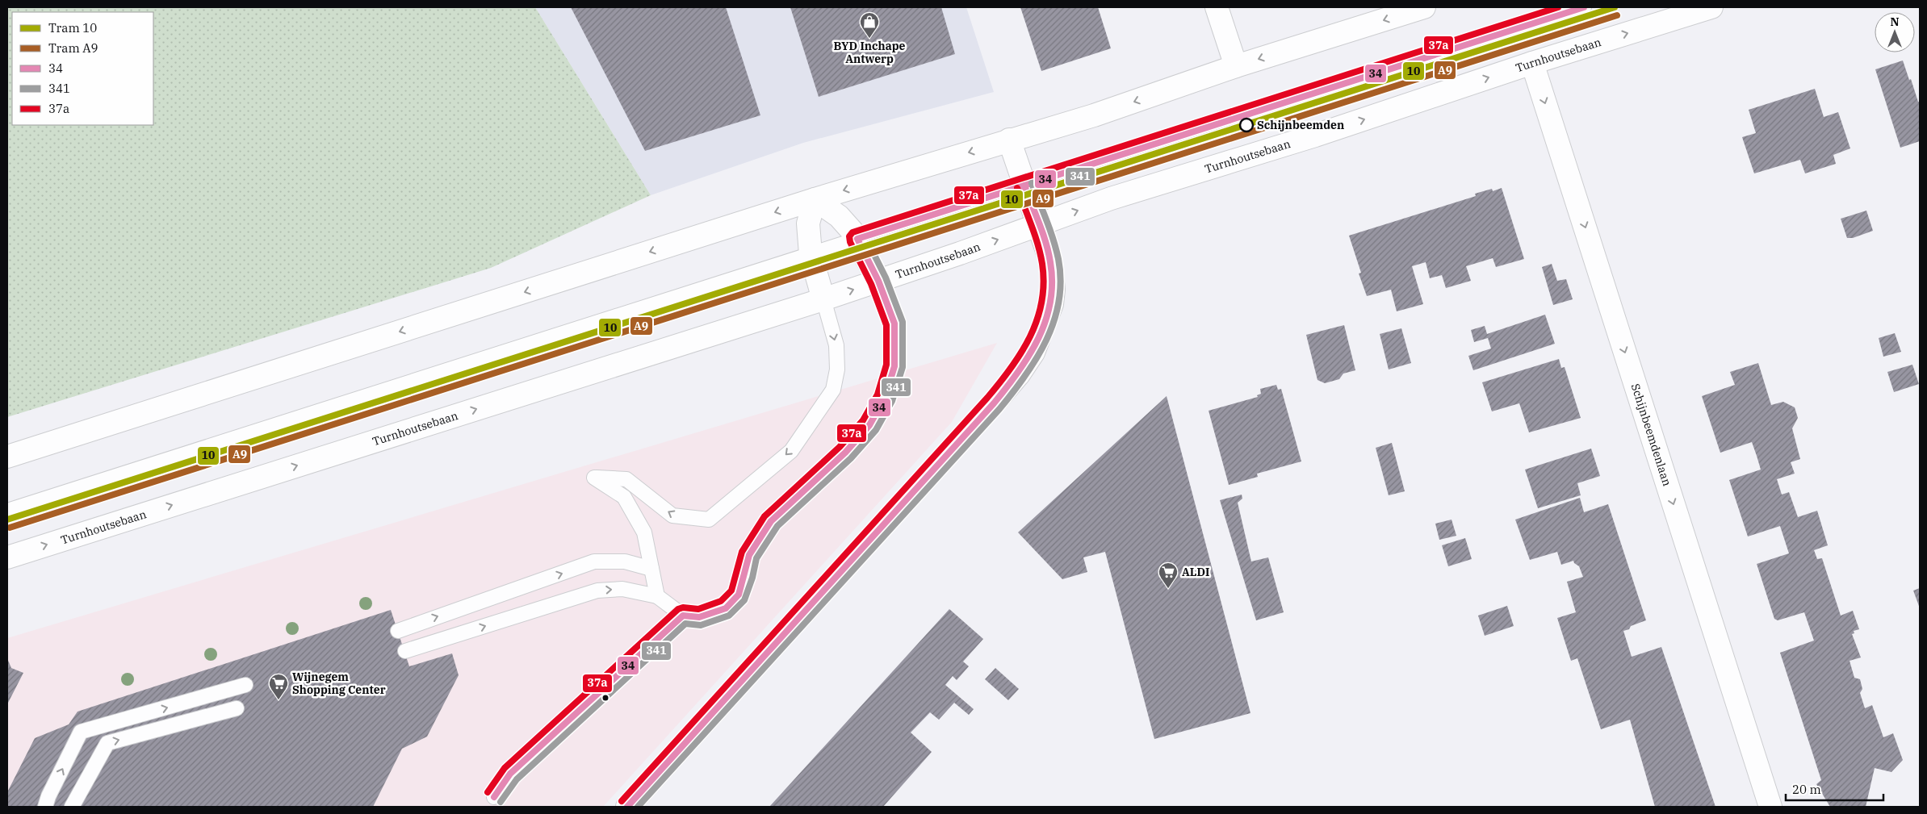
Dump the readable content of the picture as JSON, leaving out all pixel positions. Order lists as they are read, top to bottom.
{
  "streets": {
    "main road": ["Turnhoutsebaan", "Schijnbeemdenlaan"]
  },
  "crossings": [
    ["Turnhoutsebaan", "Schijnbeemdenlaan"]
  ],
  "one_way": ["Schijnbeemdenlaan"],
  "places": {
    "shop": ["BYD Inchape Antwerp"],
    "other": ["Schijnbeemden"],
    "supermarket": ["ALDI", "Wijnegem Shopping Center"]
  },
  "lines": [
    "tram line 10",
    "transit line 34",
    "transit line 37a",
    "tram line A9",
    "transit line 341"
  ],
  "legend": [
    "Tram 10",
    "Tram A9",
    "34",
    "341",
    "37a"
  ],
  "scale_bar": "20 m",
  "north": "top"
}
